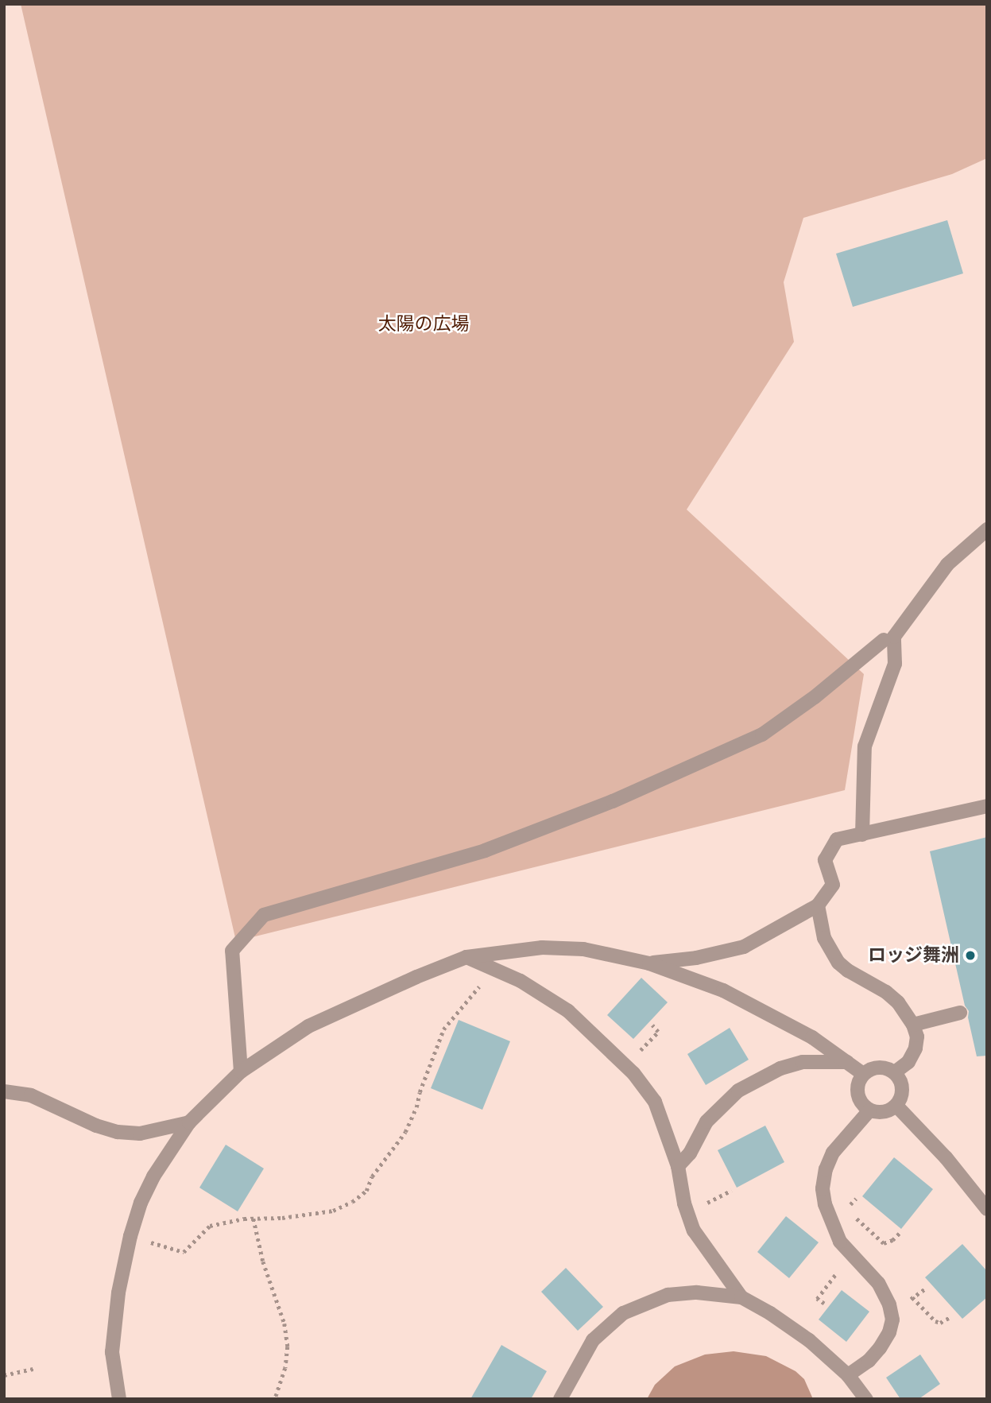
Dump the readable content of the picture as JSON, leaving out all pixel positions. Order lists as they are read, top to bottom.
{
  "parks": ["太陽の広場"],
  "places": ["ロッジ舞洲"]
}
